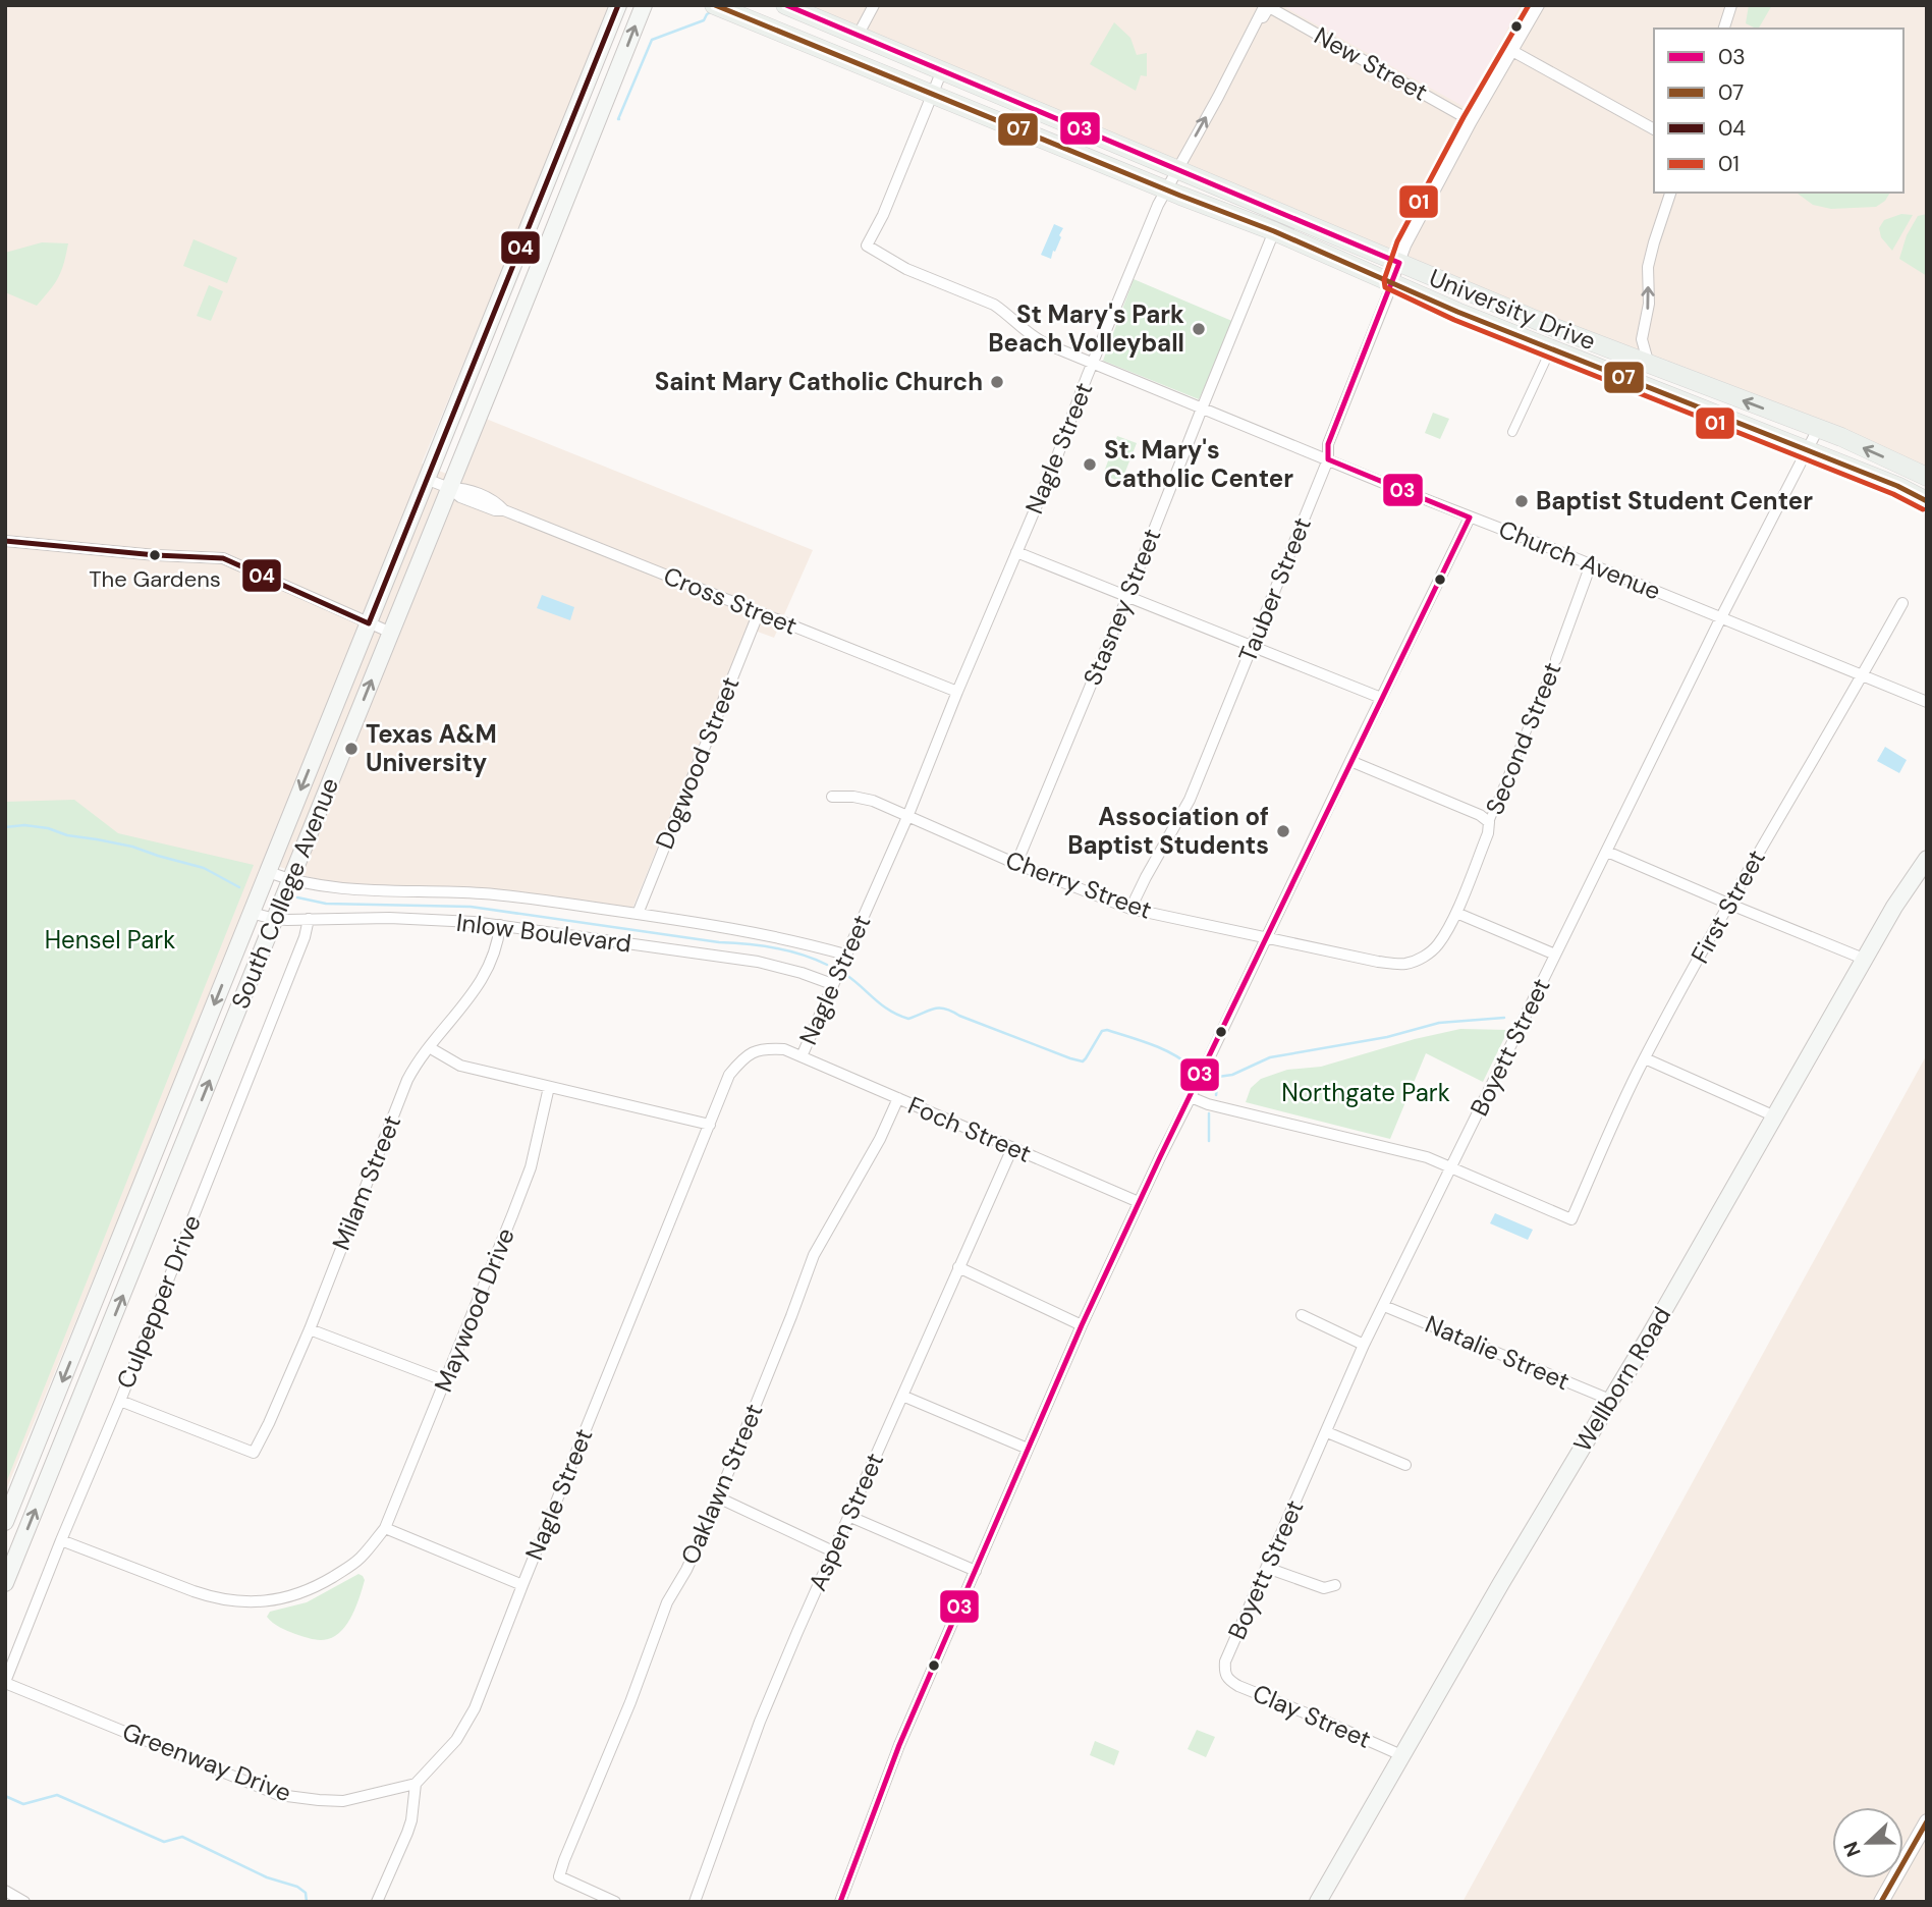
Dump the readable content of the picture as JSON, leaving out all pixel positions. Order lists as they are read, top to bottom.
{
  "streets": {
    "main road": ["University Drive", "South College Avenue", "Wellborn Road"],
    "street": [
      "New Street",
      "Nagle Street",
      "Church Avenue",
      "Tauber Street",
      "Cross Street",
      "Stasney Street",
      "Second Street",
      "Dogwood Street",
      "Cherry Street",
      "First Street",
      "Inlow Boulevard",
      "Boyett Street",
      "Foch Street",
      "Milam Street",
      "Culpepper Drive",
      "Maywood Drive",
      "Natalie Street",
      "Oaklawn Street",
      "Aspen Street",
      "Clay Street",
      "Greenway Drive"
    ]
  },
  "crossings": [
    ["New Street", "Nagle Street"],
    ["New Street", "Tauber Street"],
    ["University Drive", "Nagle Street"],
    ["University Drive", "Church Avenue"],
    ["University Drive", "Tauber Street"],
    ["University Drive", "Stasney Street"],
    ["University Drive", "Boyett Street"],
    ["Nagle Street", "Church Avenue"],
    ["Nagle Street", "Cross Street"],
    ["Nagle Street", "Cherry Street"],
    ["Nagle Street", "Inlow Boulevard"],
    ["Nagle Street", "Foch Street"],
    ["Nagle Street", "Greenway Drive"],
    ["Church Avenue", "Tauber Street"],
    ["Church Avenue", "Stasney Street"],
    ["Church Avenue", "Second Street"],
    ["Church Avenue", "First Street"],
    ["Church Avenue", "Boyett Street"],
    ["Tauber Street", "Cherry Street"],
    ["Cross Street", "Dogwood Street"],
    ["Cross Street", "South College Avenue"],
    ["Stasney Street", "Cherry Street"],
    ["Second Street", "Cherry Street"],
    ["Dogwood Street", "Inlow Boulevard"],
    ["South College Avenue", "Inlow Boulevard"],
    ["First Street", "Boyett Street"],
    ["Inlow Boulevard", "Milam Street"],
    ["Inlow Boulevard", "Culpepper Drive"],
    ["Boyett Street", "Natalie Street"],
    ["Boyett Street", "Clay Street"],
    ["Foch Street", "Oaklawn Street"],
    ["Foch Street", "Aspen Street"],
    ["Milam Street", "Culpepper Drive"],
    ["Culpepper Drive", "Maywood Drive"],
    ["Culpepper Drive", "Greenway Drive"],
    ["Natalie Street", "Wellborn Road"],
    ["Wellborn Road", "Clay Street"]
  ],
  "parks": ["Hensel Park", "Northgate Park"],
  "places": [
    "St Mary's Park Beach Volleyball",
    "Saint Mary Catholic Church",
    "St. Mary's Catholic Center",
    "Baptist Student Center",
    "The Gardens",
    "Texas A&M University",
    "Association of Baptist Students"
  ],
  "lines": [
    "transit line 03",
    "transit line 07",
    "transit line 04",
    "transit line 01"
  ],
  "legend": [
    "03",
    "07",
    "04",
    "01"
  ],
  "north": "left"
}
